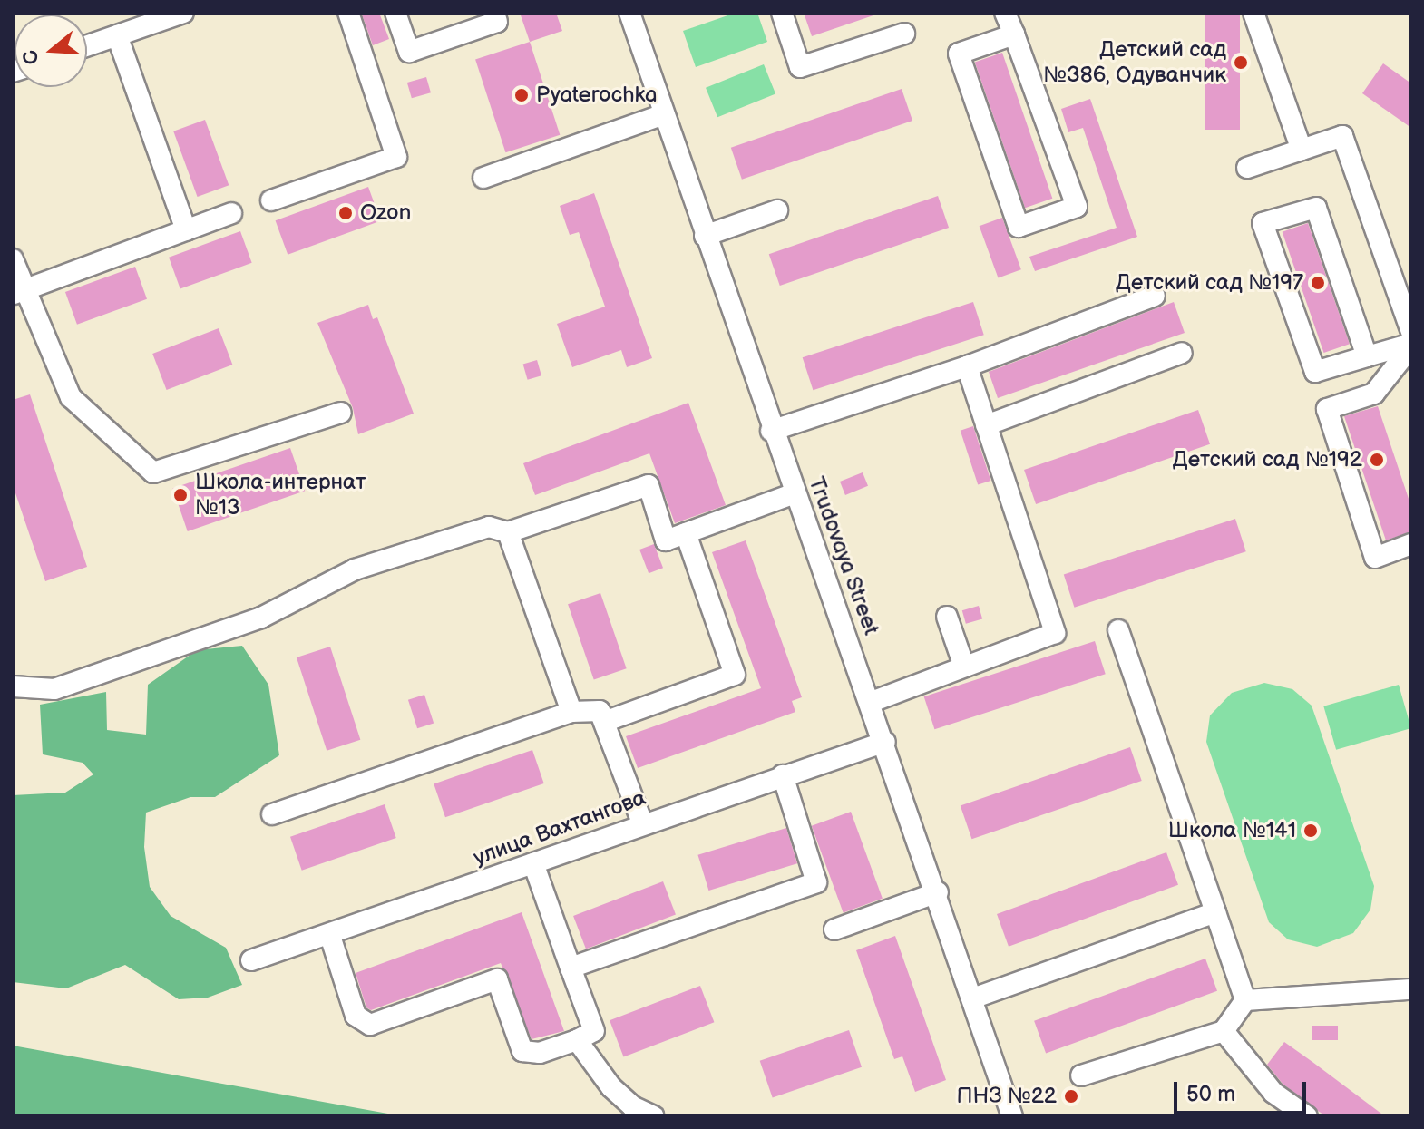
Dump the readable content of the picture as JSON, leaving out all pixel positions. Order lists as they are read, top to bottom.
{
  "streets": {
    "street": ["Trudovaya Street", "улица Вахтангова"]
  },
  "crossings": [
    ["Trudovaya Street", "улица Вахтангова"]
  ],
  "places": [
    "Детский сад №386, Одуванчик",
    "Pyaterochka",
    "Ozon",
    "Детский сад №197",
    "Детский сад №192",
    "Школа-интернат №13",
    "Школа №141",
    "ПНЗ №22"
  ],
  "scale_bar": "50 m",
  "north": "left"
}
